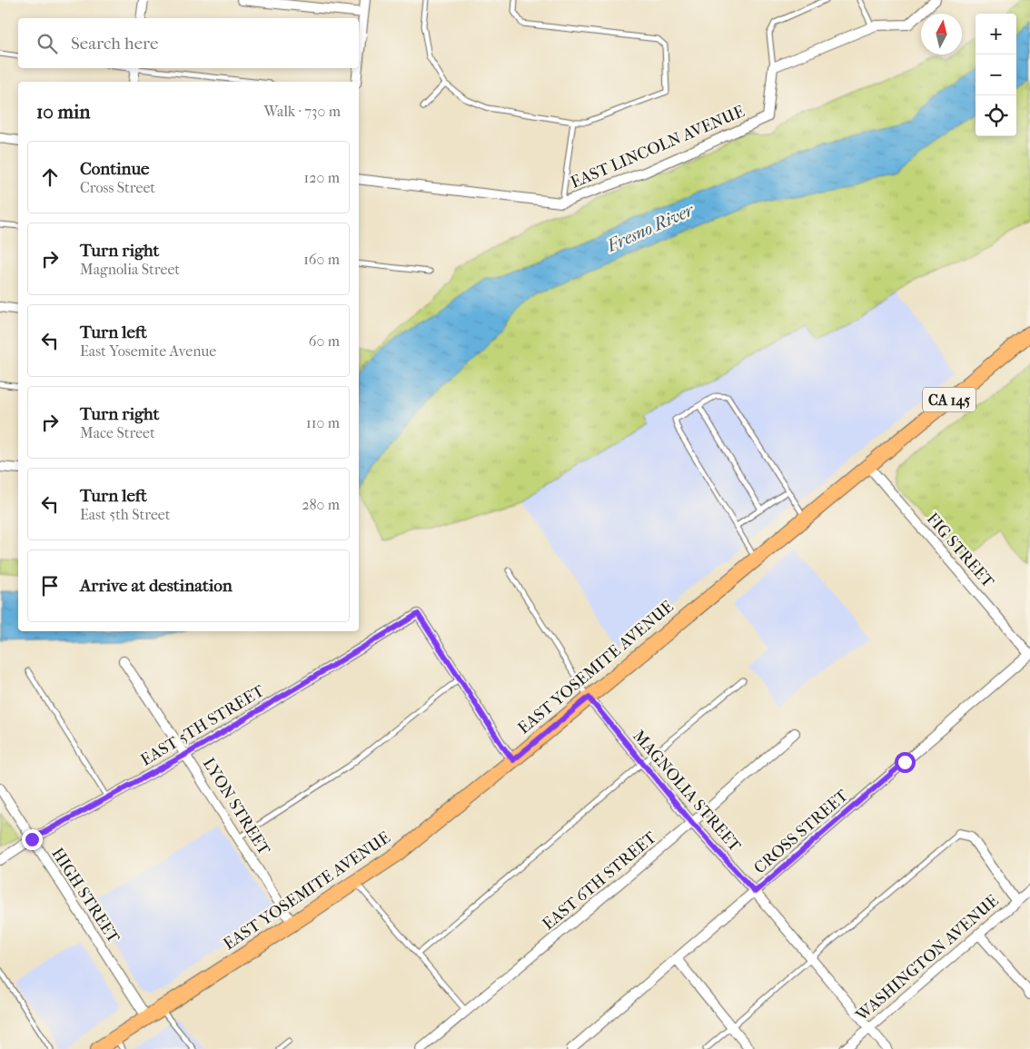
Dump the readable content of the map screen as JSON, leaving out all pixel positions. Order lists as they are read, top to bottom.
{
  "streets": {
    "main road": ["CA 145", "EAST YOSEMITE AVENUE"],
    "street": [
      "EAST LINCOLN AVENUE",
      "FIG STREET",
      "EAST 5TH STREET",
      "MAGNOLIA STREET",
      "LYON STREET",
      "CROSS STREET",
      "EAST 6TH STREET",
      "HIGH STREET",
      "WASHINGTON AVENUE"
    ]
  },
  "crossings": [
    ["FIG STREET", "EAST YOSEMITE AVENUE"],
    ["FIG STREET", "CROSS STREET"],
    ["EAST YOSEMITE AVENUE", "MAGNOLIA STREET"],
    ["EAST YOSEMITE AVENUE", "LYON STREET"],
    ["EAST YOSEMITE AVENUE", "HIGH STREET"],
    ["EAST 5TH STREET", "LYON STREET"],
    ["EAST 5TH STREET", "HIGH STREET"],
    ["MAGNOLIA STREET", "CROSS STREET"],
    ["MAGNOLIA STREET", "EAST 6TH STREET"],
    ["MAGNOLIA STREET", "WASHINGTON AVENUE"]
  ],
  "water": ["Fresno River"],
  "north": "top",
  "page": {
    "map_buttons": ["+", "−"],
    "search": "Search here",
    "heading": ["10 min", "Walk · 730 m"],
    "list": [
      ["Continue", "Cross Street", "120 m"],
      ["Turn right", "Magnolia Street", "160 m"],
      ["Turn left", "East Yosemite Avenue", "60 m"],
      ["Turn right", "Mace Street", "110 m"],
      ["Turn left", "East 5th Street", "280 m"],
      "Arrive at destination"
    ]
  }
}
